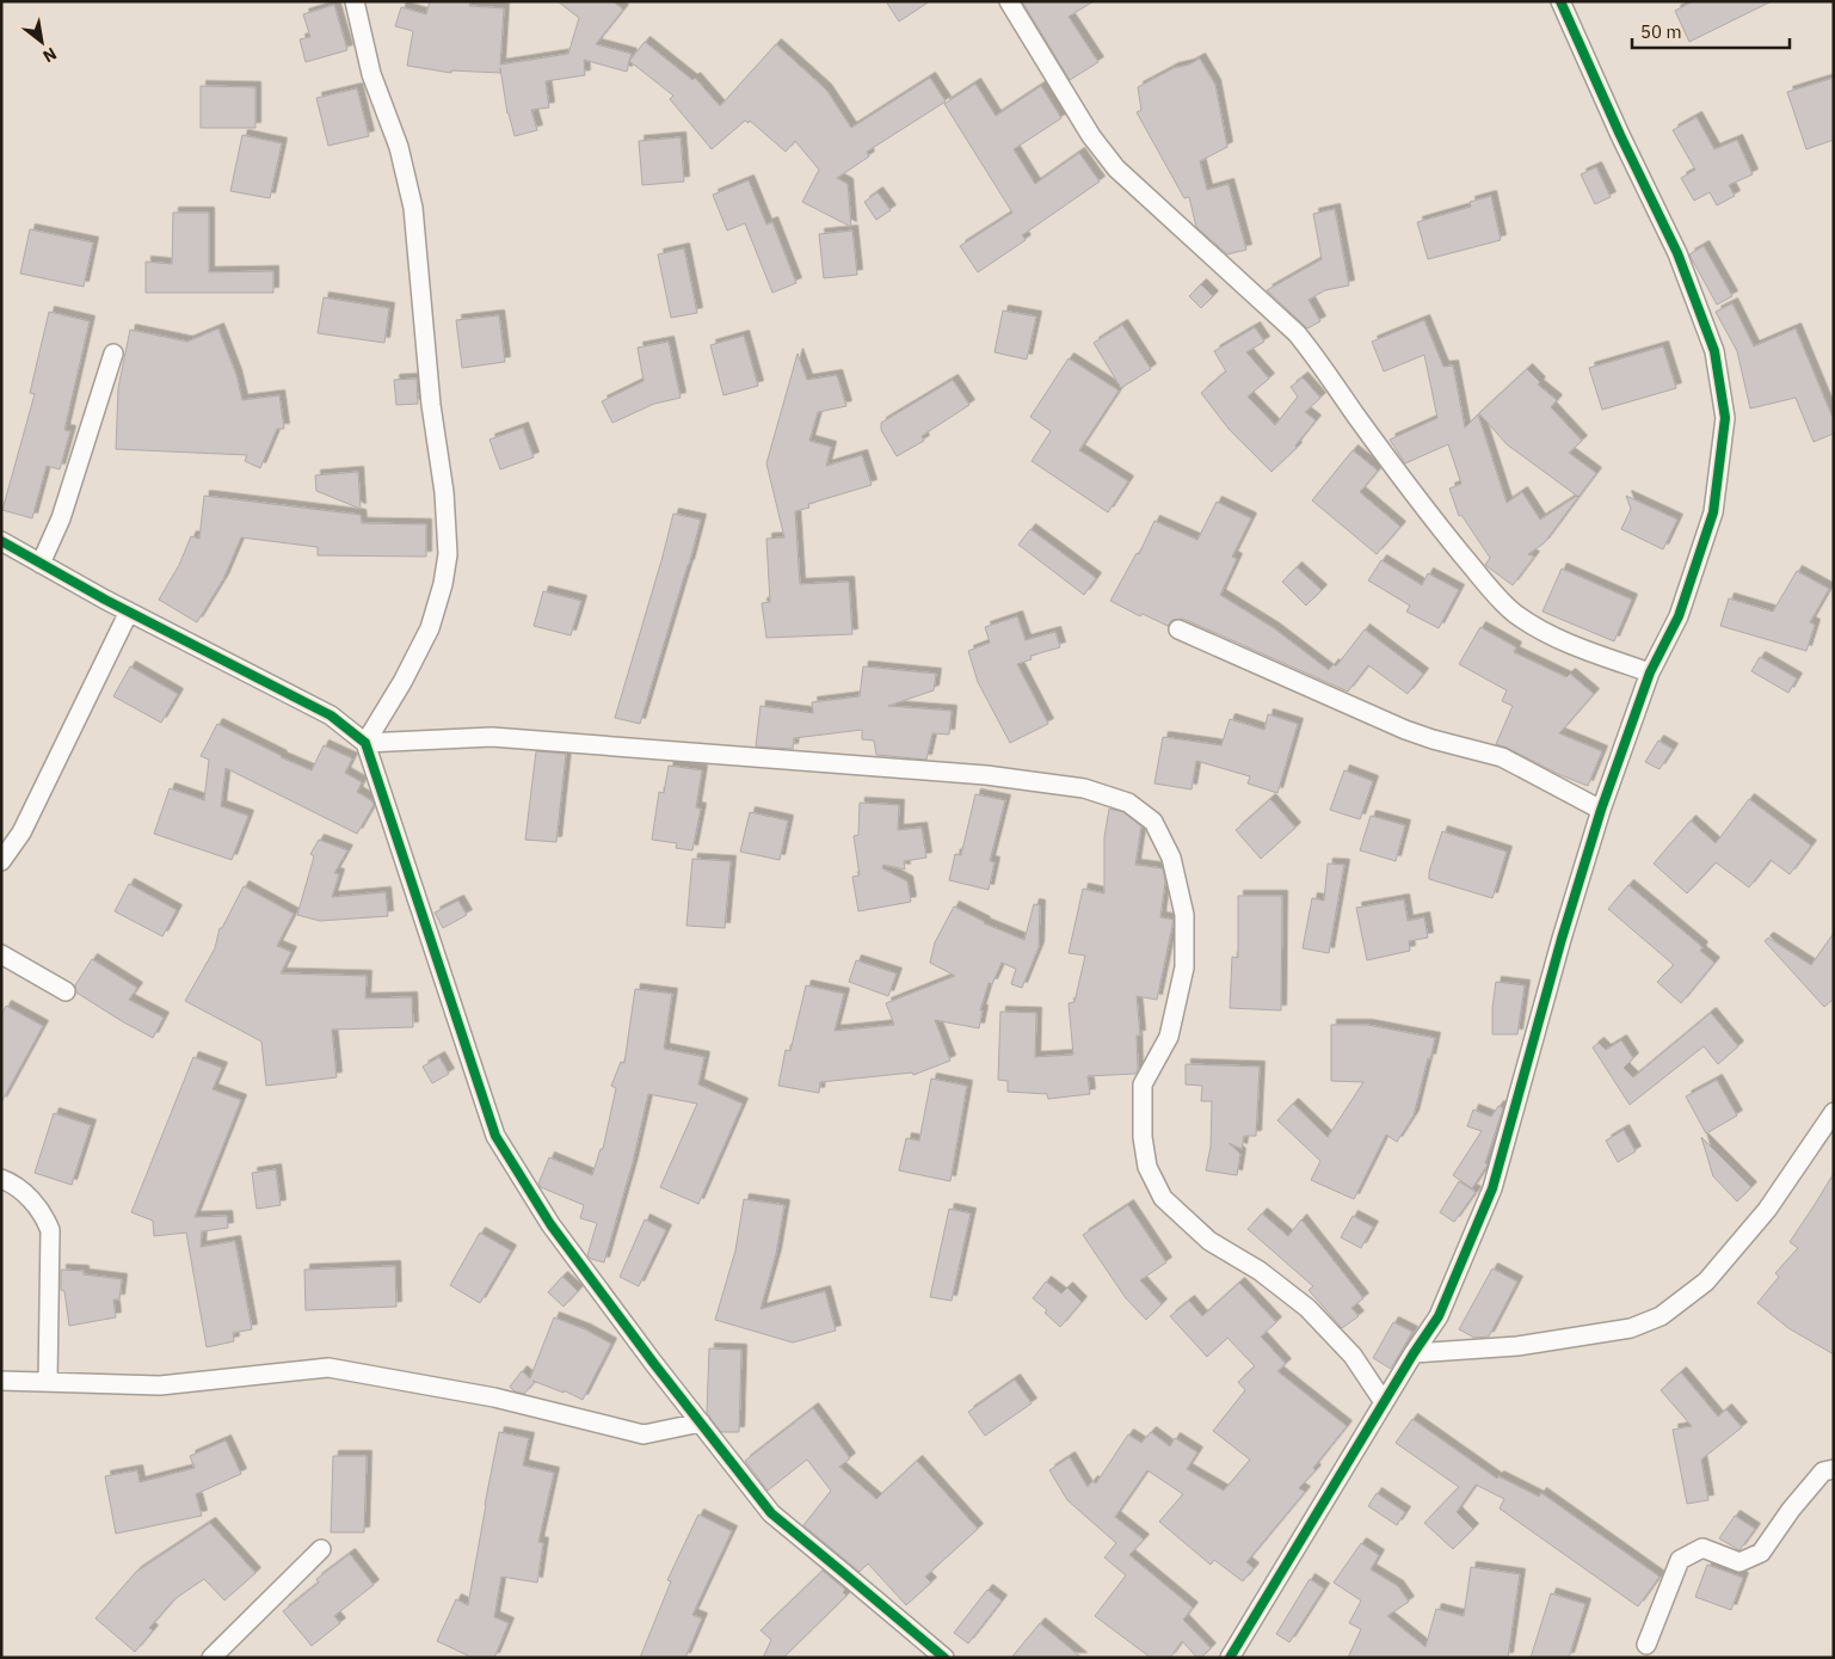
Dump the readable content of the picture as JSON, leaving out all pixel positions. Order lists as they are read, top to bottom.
{
  "scale_bar": "50 m",
  "north": "bottom right"
}
